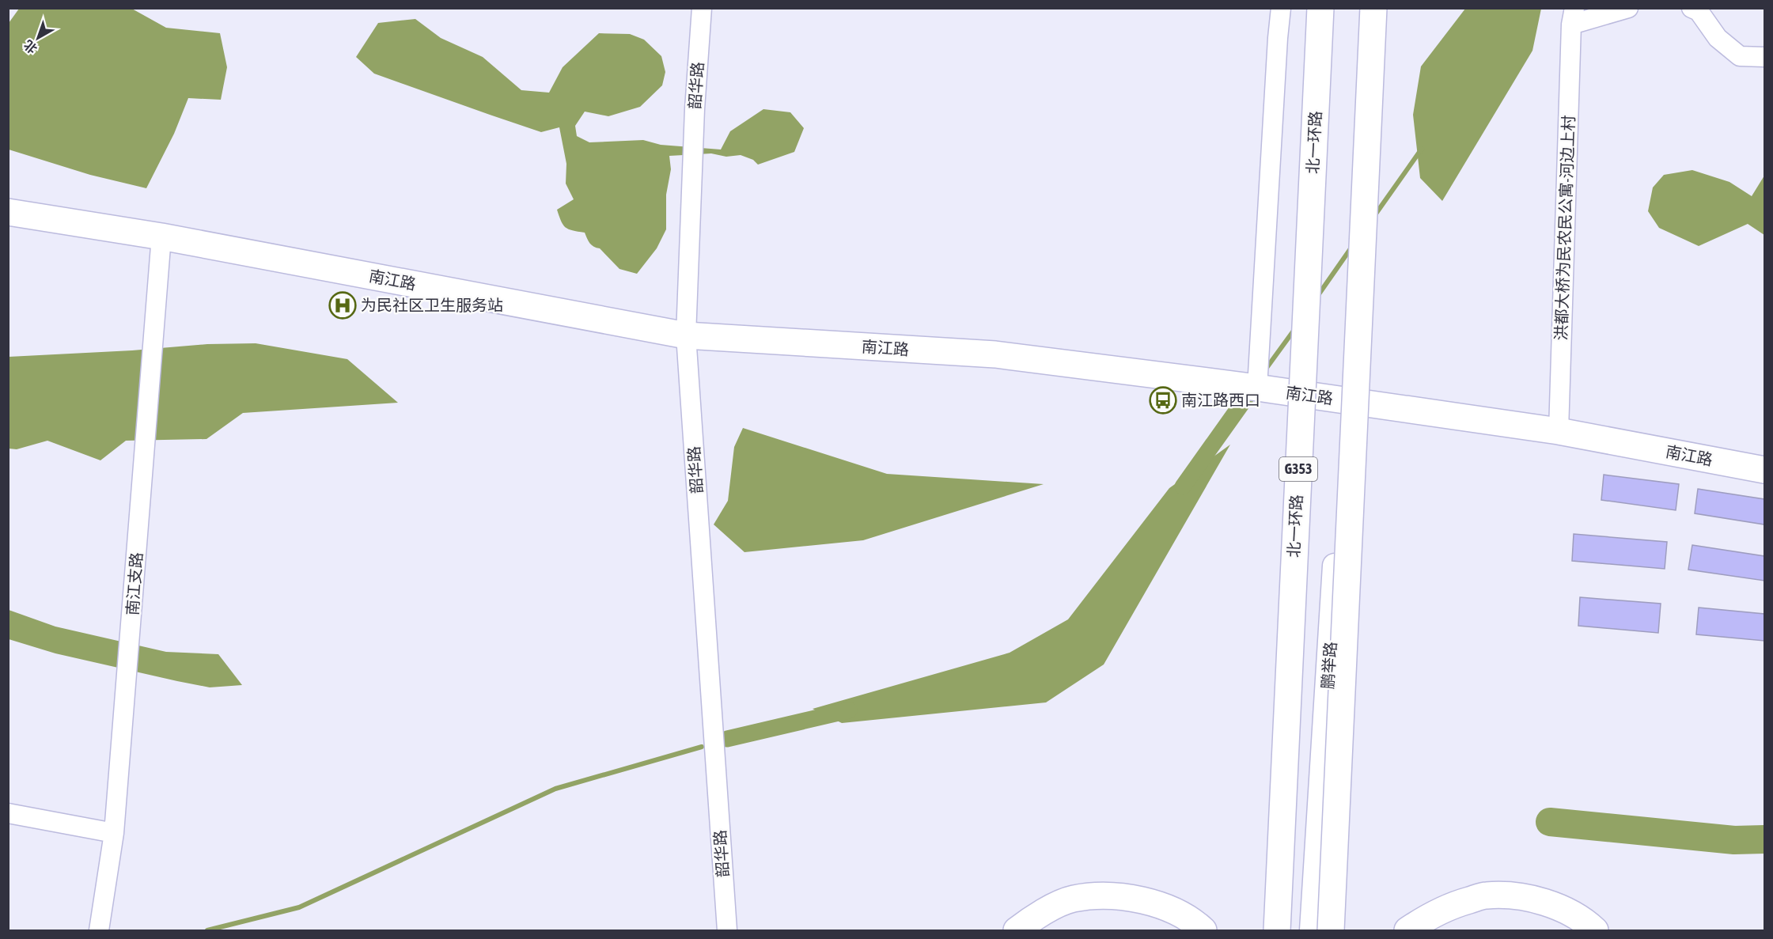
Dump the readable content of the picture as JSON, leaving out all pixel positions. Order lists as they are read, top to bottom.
{
  "streets": {
    "main road": ["北一环路", "南江路", "G353"],
    "street": [
      "韶华路",
      "洪都大桥为民农民公寓-河边上村",
      "南江支路",
      "鹏举路"
    ]
  },
  "crossings": [
    ["韶华路", "南江路"],
    ["洪都大桥为民农民公寓-河边上村", "南江路"],
    ["南江路", "南江支路"],
    ["南江路", "鹏举路"]
  ],
  "places": {
    "hospital": ["为民社区卫生服务站"],
    "bus stop": ["南江路西口"]
  },
  "north": "bottom left"
}
